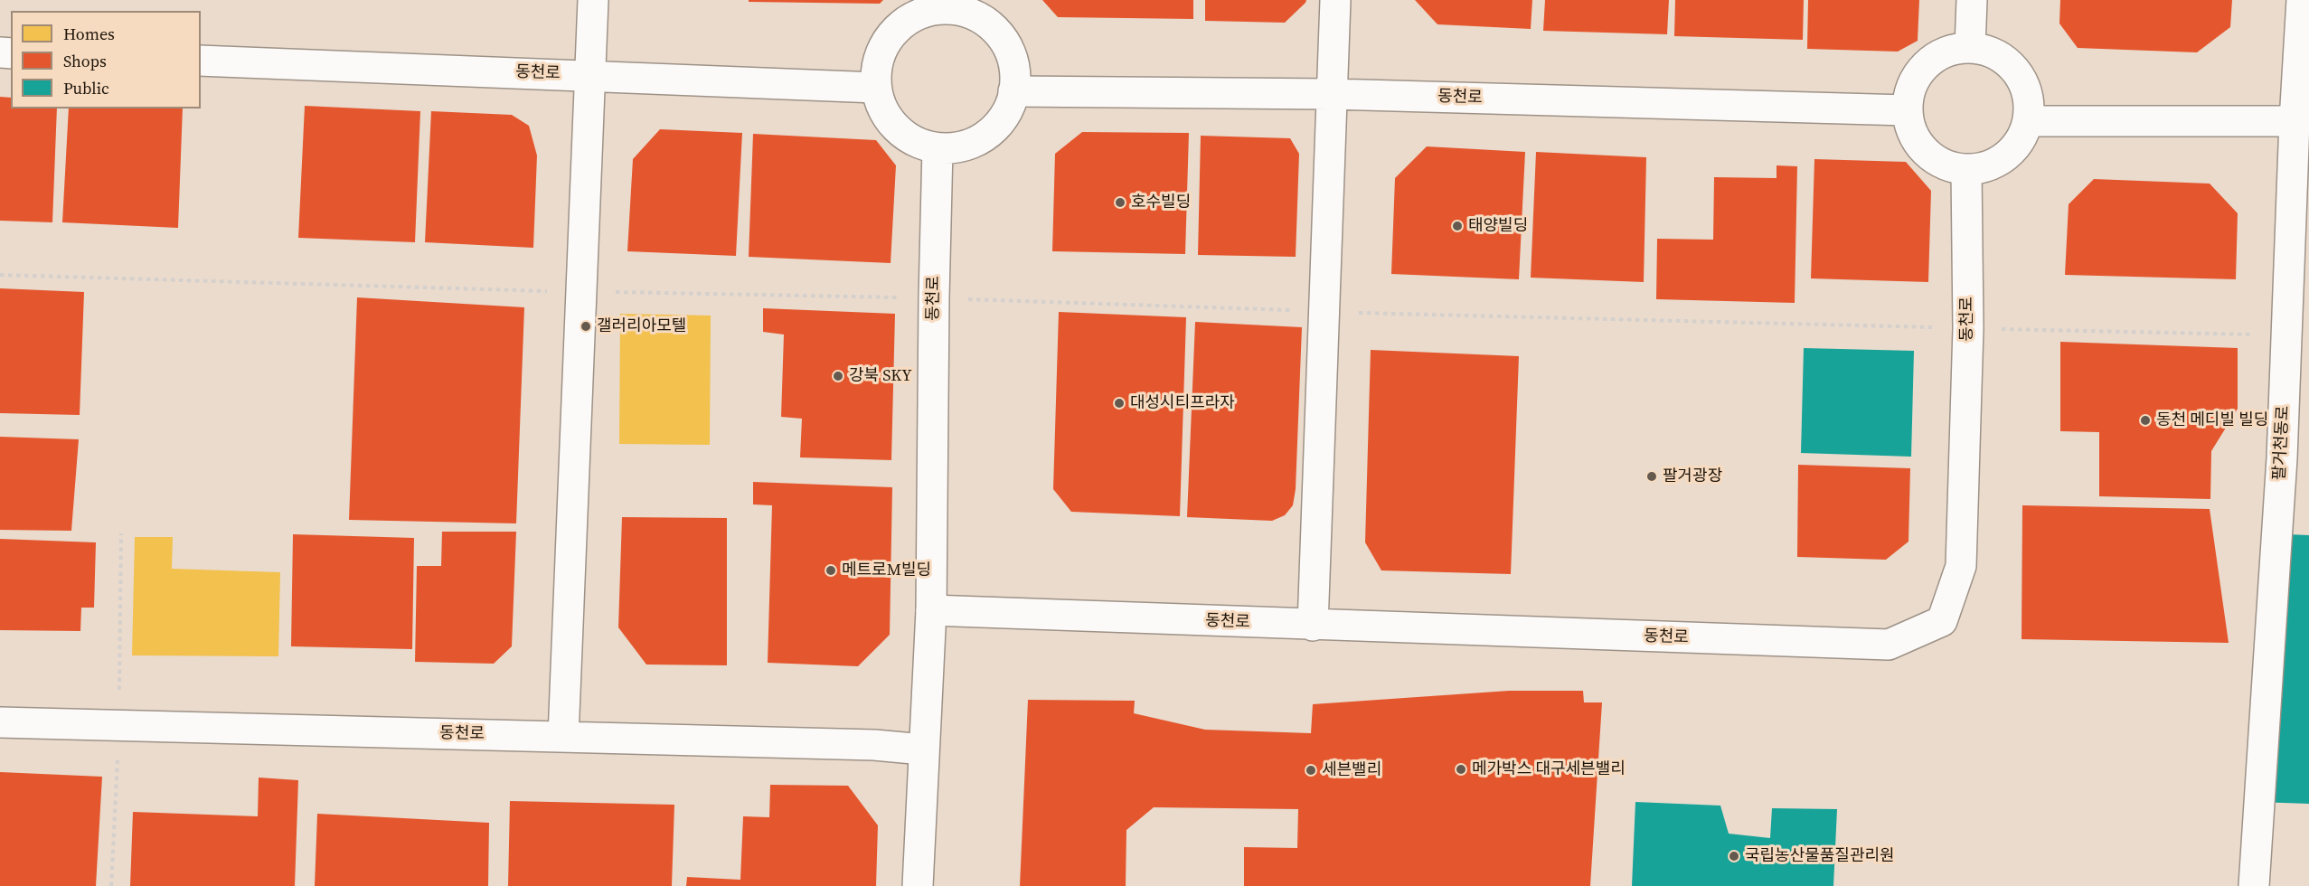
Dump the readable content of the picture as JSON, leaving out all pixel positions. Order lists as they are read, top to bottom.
{
  "streets": {
    "street": ["동천로", "팔거천동로"]
  },
  "places": [
    "호수빌딩",
    "태양빌딩",
    "갤러리아모텔",
    "강북 SKY",
    "대성시티프라자",
    "동천 메디빌 빌딩",
    "팔거광장",
    "메트로M빌딩",
    "메가박스 대구세븐밸리",
    "세븐밸리",
    "국립농산물품질관리원"
  ],
  "legend": ["Homes", "Shops", "Public"]
}
